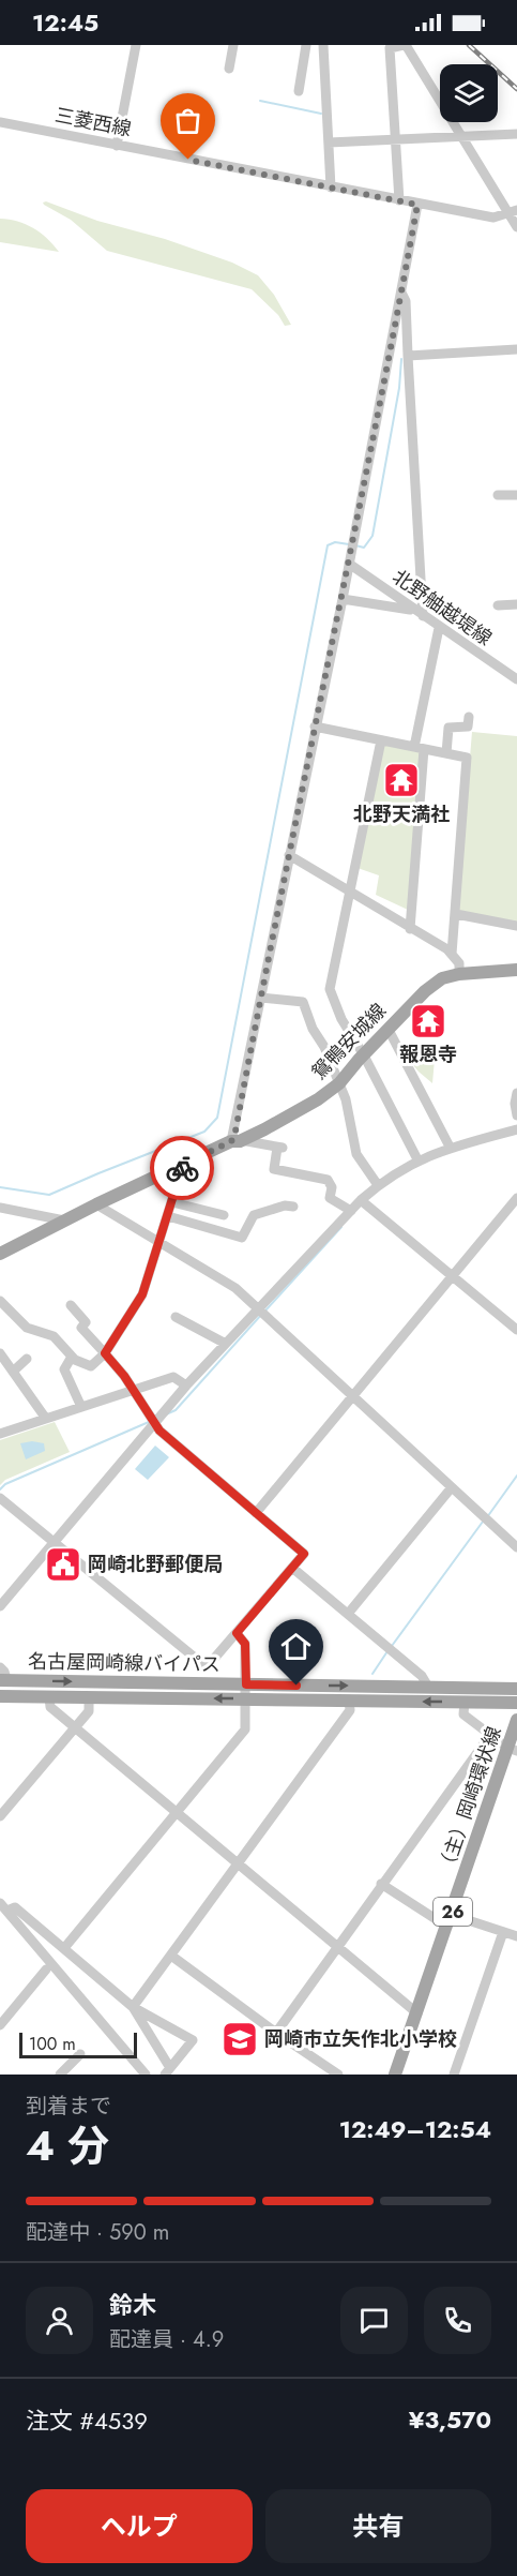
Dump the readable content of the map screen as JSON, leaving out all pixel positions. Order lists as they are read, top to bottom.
{
  "streets": {
    "main road": [
      "鴛鴨安城線",
      "名古屋岡崎線バイパス",
      "（主）岡崎環状線",
      "26"
    ],
    "street": ["三菱西線", "北野舳越堤線"]
  },
  "places": {
    "temple": ["北野天満社", "報恩寺"],
    "public building": ["岡崎北野郵便局"],
    "school or university": ["岡崎市立矢作北小学校"]
  },
  "scale_bar": "100 m",
  "page": {
    "status": "12:45",
    "scale": "100 m",
    "heading": ["4 分", "到着まで", "12:49–12:54"],
    "panel": [
      "鈴木",
      "配達員 · 4.9",
      "注文 #4539",
      "¥3,570"
    ],
    "bar": "配達中 · 590 m",
    "buttons": ["ヘルプ", "共有"]
  }
}
